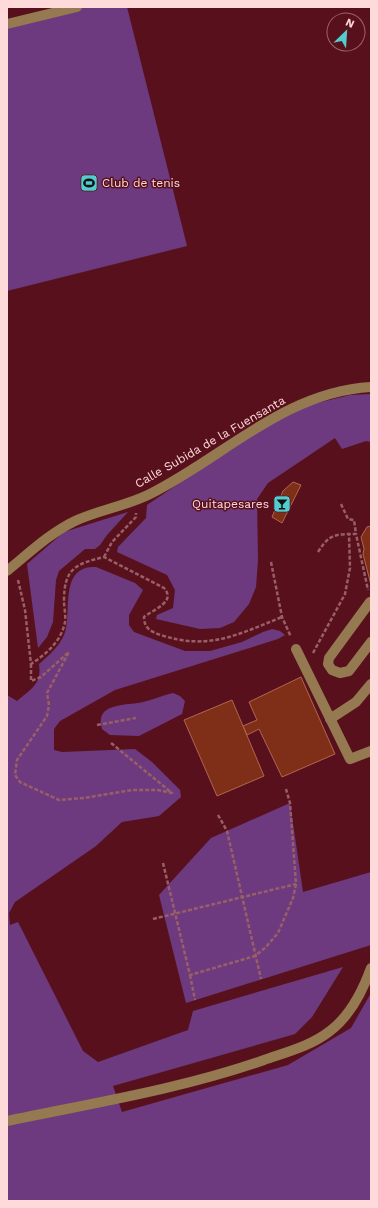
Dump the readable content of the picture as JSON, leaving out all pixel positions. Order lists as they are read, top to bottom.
{
  "streets": {
    "street": ["Calle Subida de la Fuensanta"]
  },
  "places": {
    "sports": ["Club de tenis"],
    "bar": ["Quitapesares"]
  },
  "north": "top right"
}
